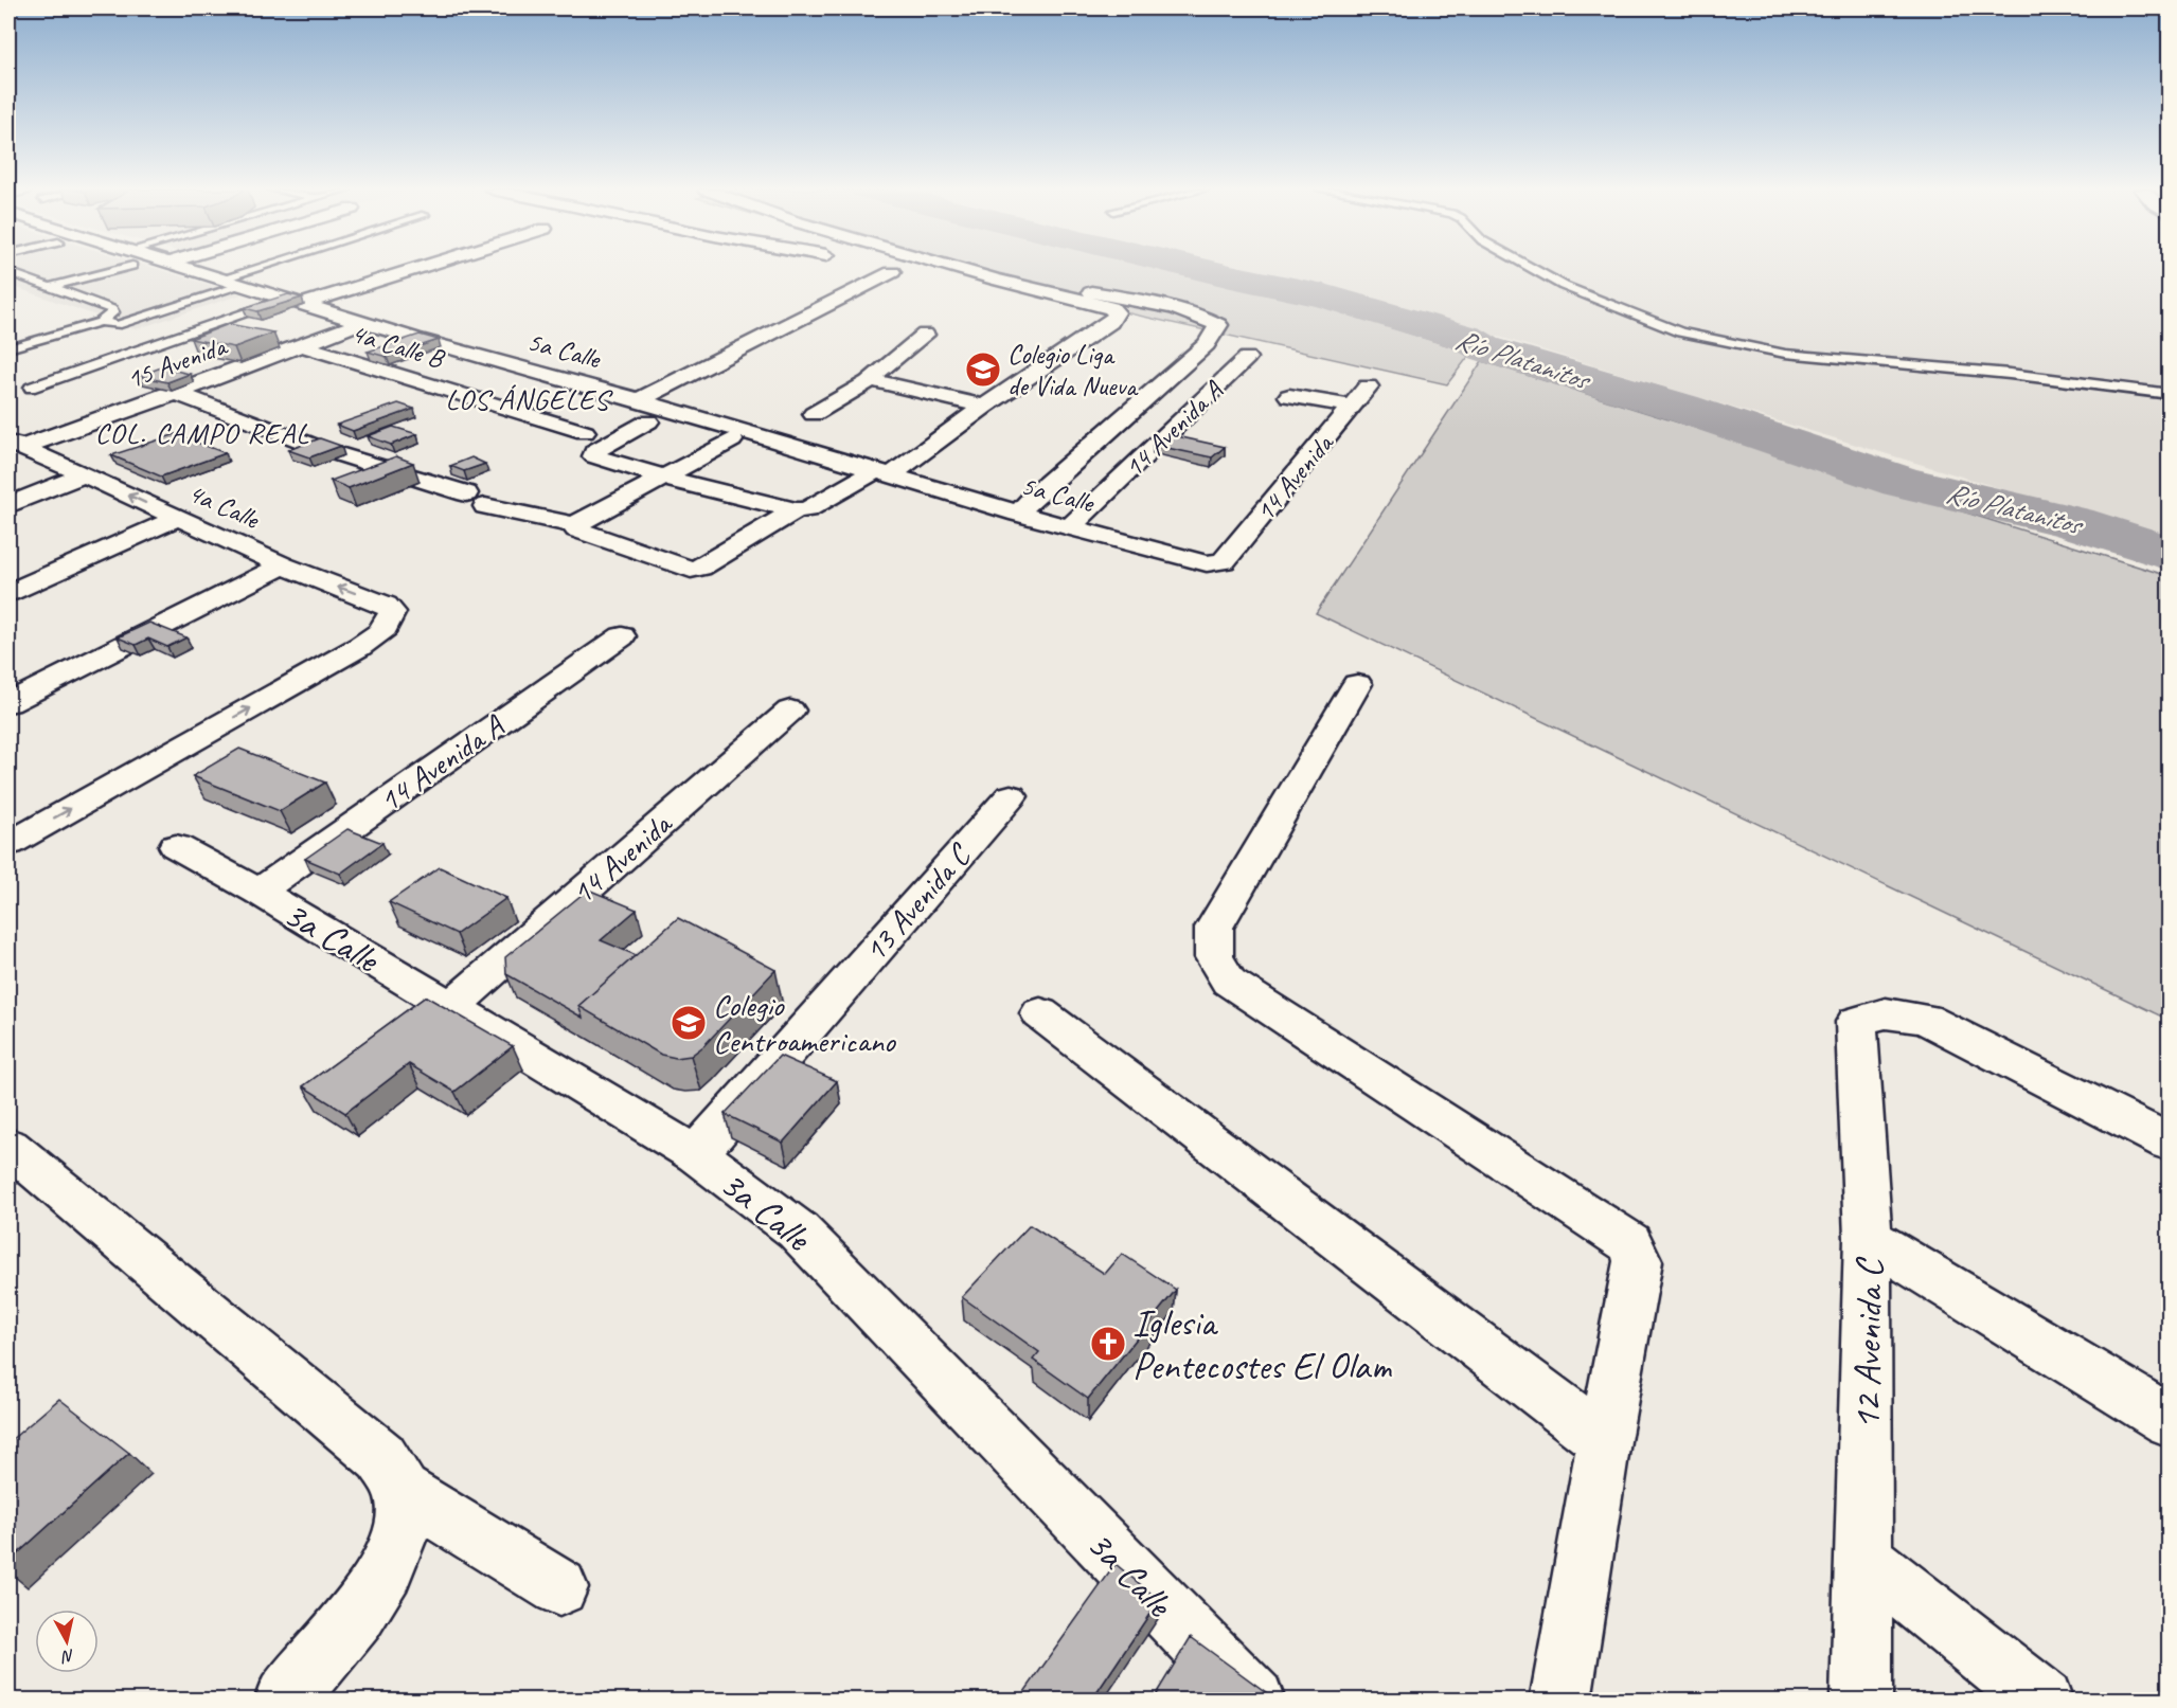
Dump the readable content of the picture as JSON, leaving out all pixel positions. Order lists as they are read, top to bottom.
{
  "streets": {
    "street": [
      "4a Calle B",
      "5a Calle",
      "15 Avenida",
      "14 Avenida A",
      "14 Avenida",
      "4a Calle",
      "13 Avenida C",
      "3a Calle",
      "12 Avenida C"
    ]
  },
  "crossings": [
    ["4a Calle B", "15 Avenida"],
    ["5a Calle", "15 Avenida"],
    ["5a Calle", "14 Avenida A"],
    ["5a Calle", "14 Avenida"],
    ["15 Avenida", "4a Calle"],
    ["14 Avenida A", "3a Calle"],
    ["14 Avenida", "3a Calle"],
    ["13 Avenida C", "3a Calle"]
  ],
  "districts": ["LOS ÁNGELES", "COL. CAMPO REAL"],
  "water": ["Río Platanitos"],
  "places": {
    "school or university": ["Colegio Liga de Vida Nueva", "Colegio Centroamericano"],
    "church": ["Iglesia Pentecostes El Olam"]
  },
  "north": "bottom"
}
